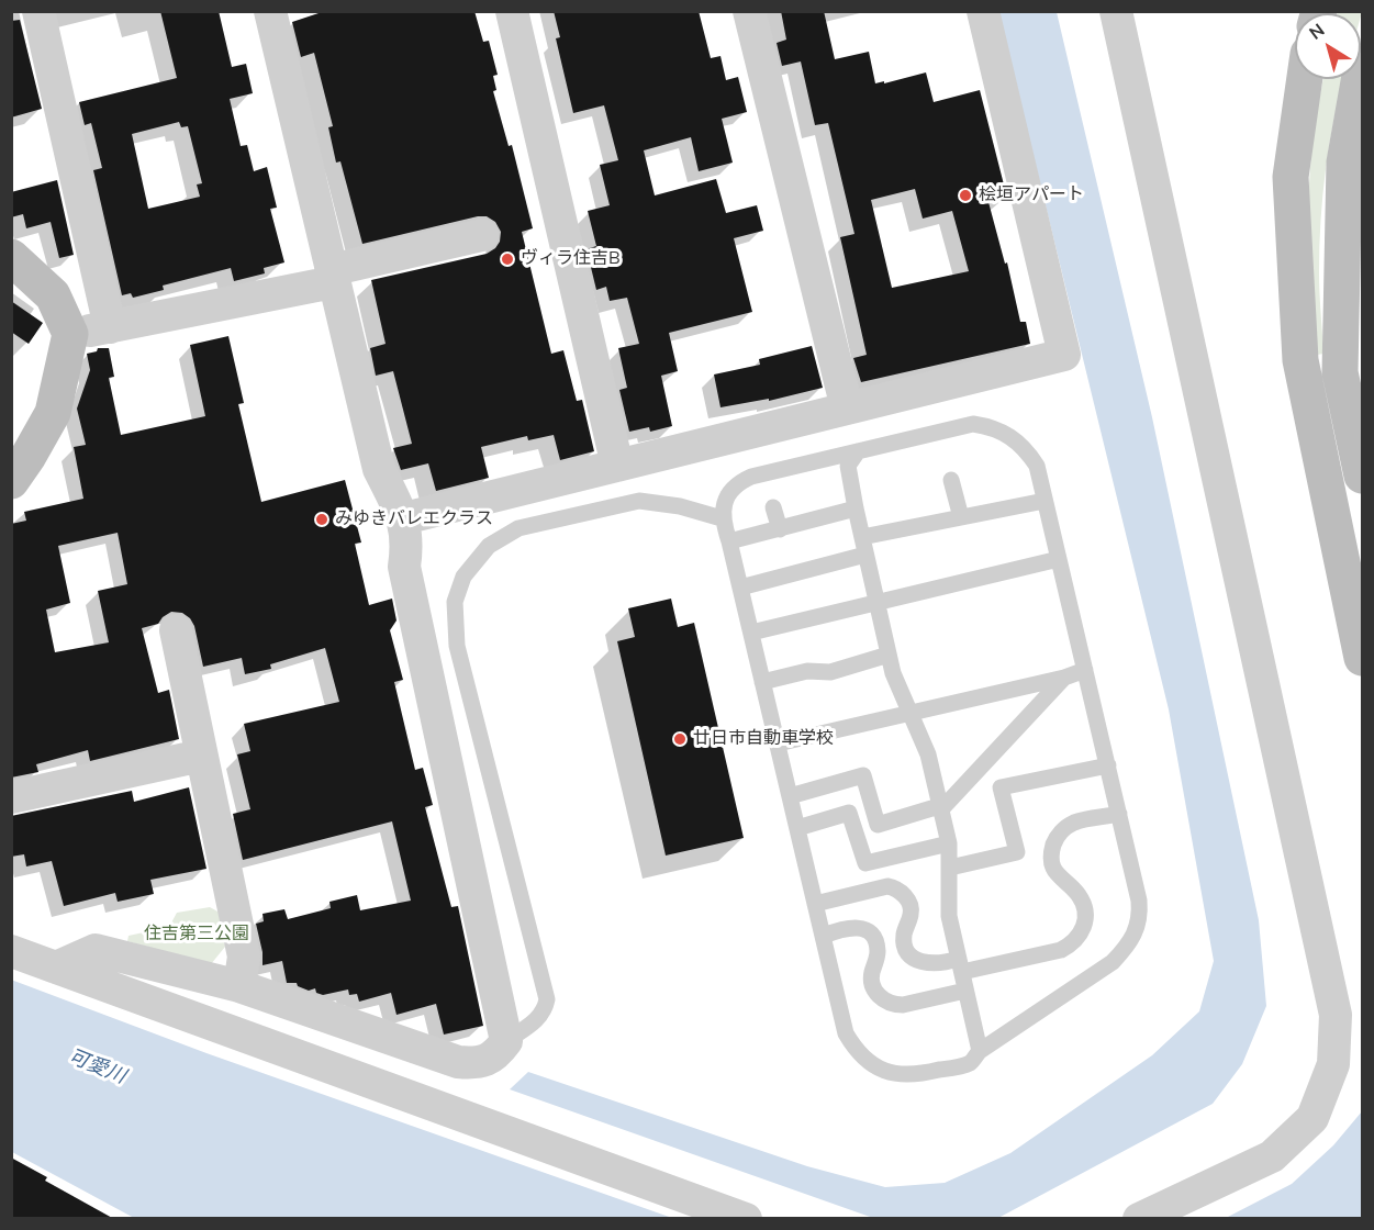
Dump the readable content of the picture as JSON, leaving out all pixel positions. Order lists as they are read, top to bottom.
{
  "water": ["可愛川"],
  "parks": ["住吉第三公園"],
  "places": [
    "桧垣アパート",
    "ヴィラ住吉B",
    "みゆきバレエクラス",
    "廿日市自動車学校"
  ],
  "north": "top left"
}
